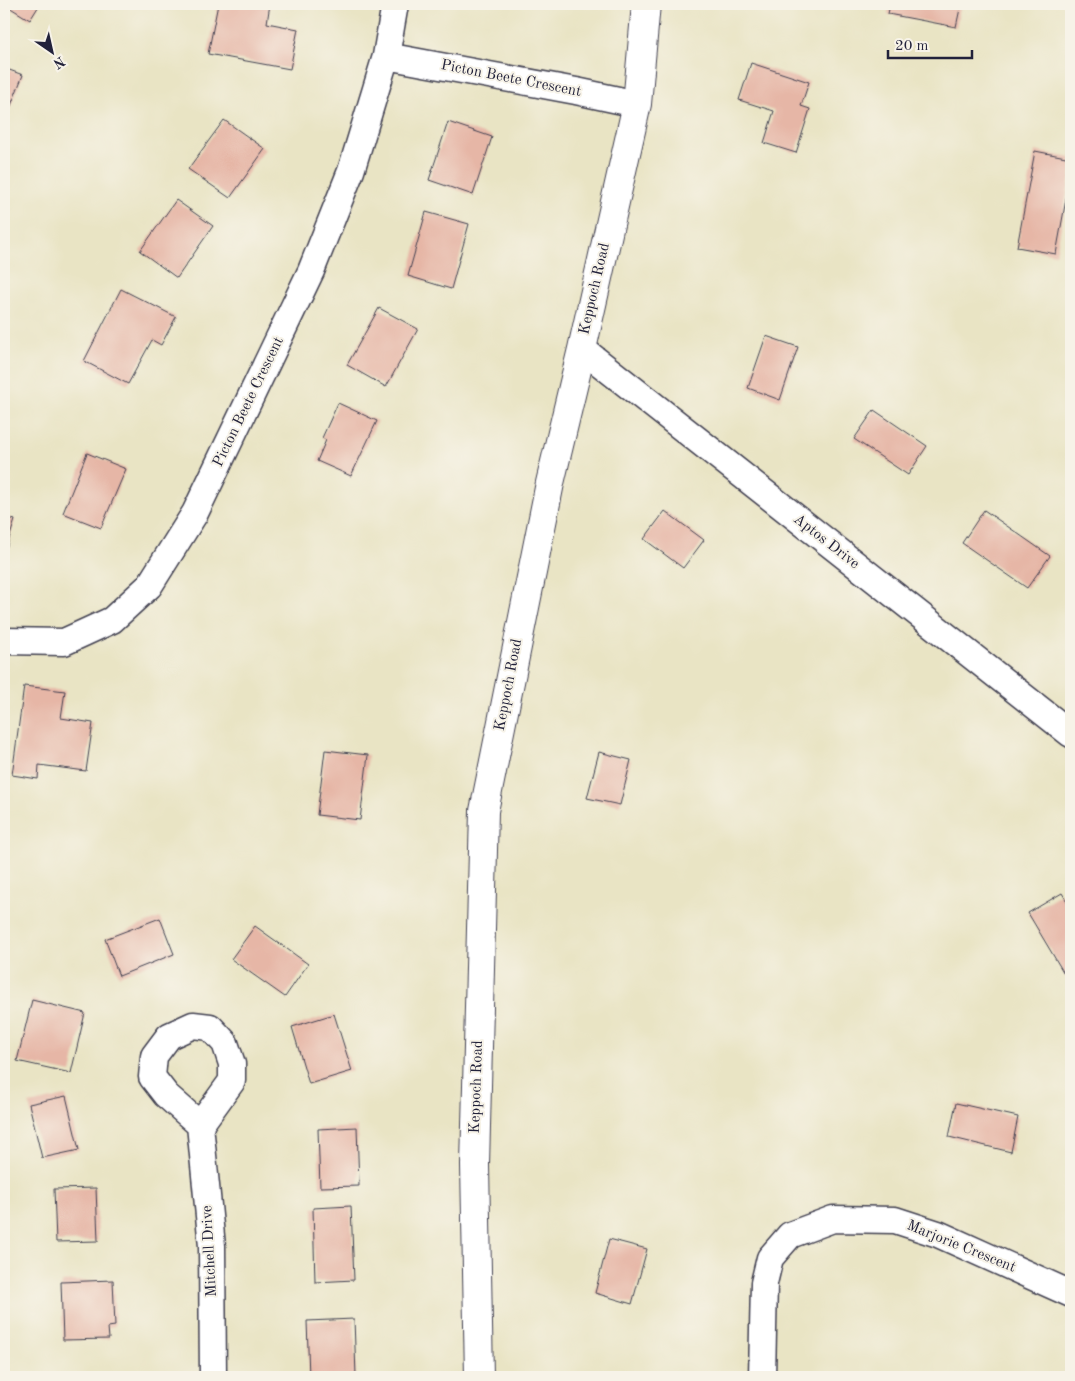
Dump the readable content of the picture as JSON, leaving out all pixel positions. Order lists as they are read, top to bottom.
{
  "streets": {
    "street": [
      "Picton Beete Crescent",
      "Keppoch Road",
      "Aptos Drive",
      "Marjorie Crescent",
      "Mitchell Drive"
    ]
  },
  "crossings": [
    ["Picton Beete Crescent", "Keppoch Road"],
    ["Keppoch Road", "Aptos Drive"]
  ],
  "scale_bar": "20 m",
  "north": "bottom right"
}
